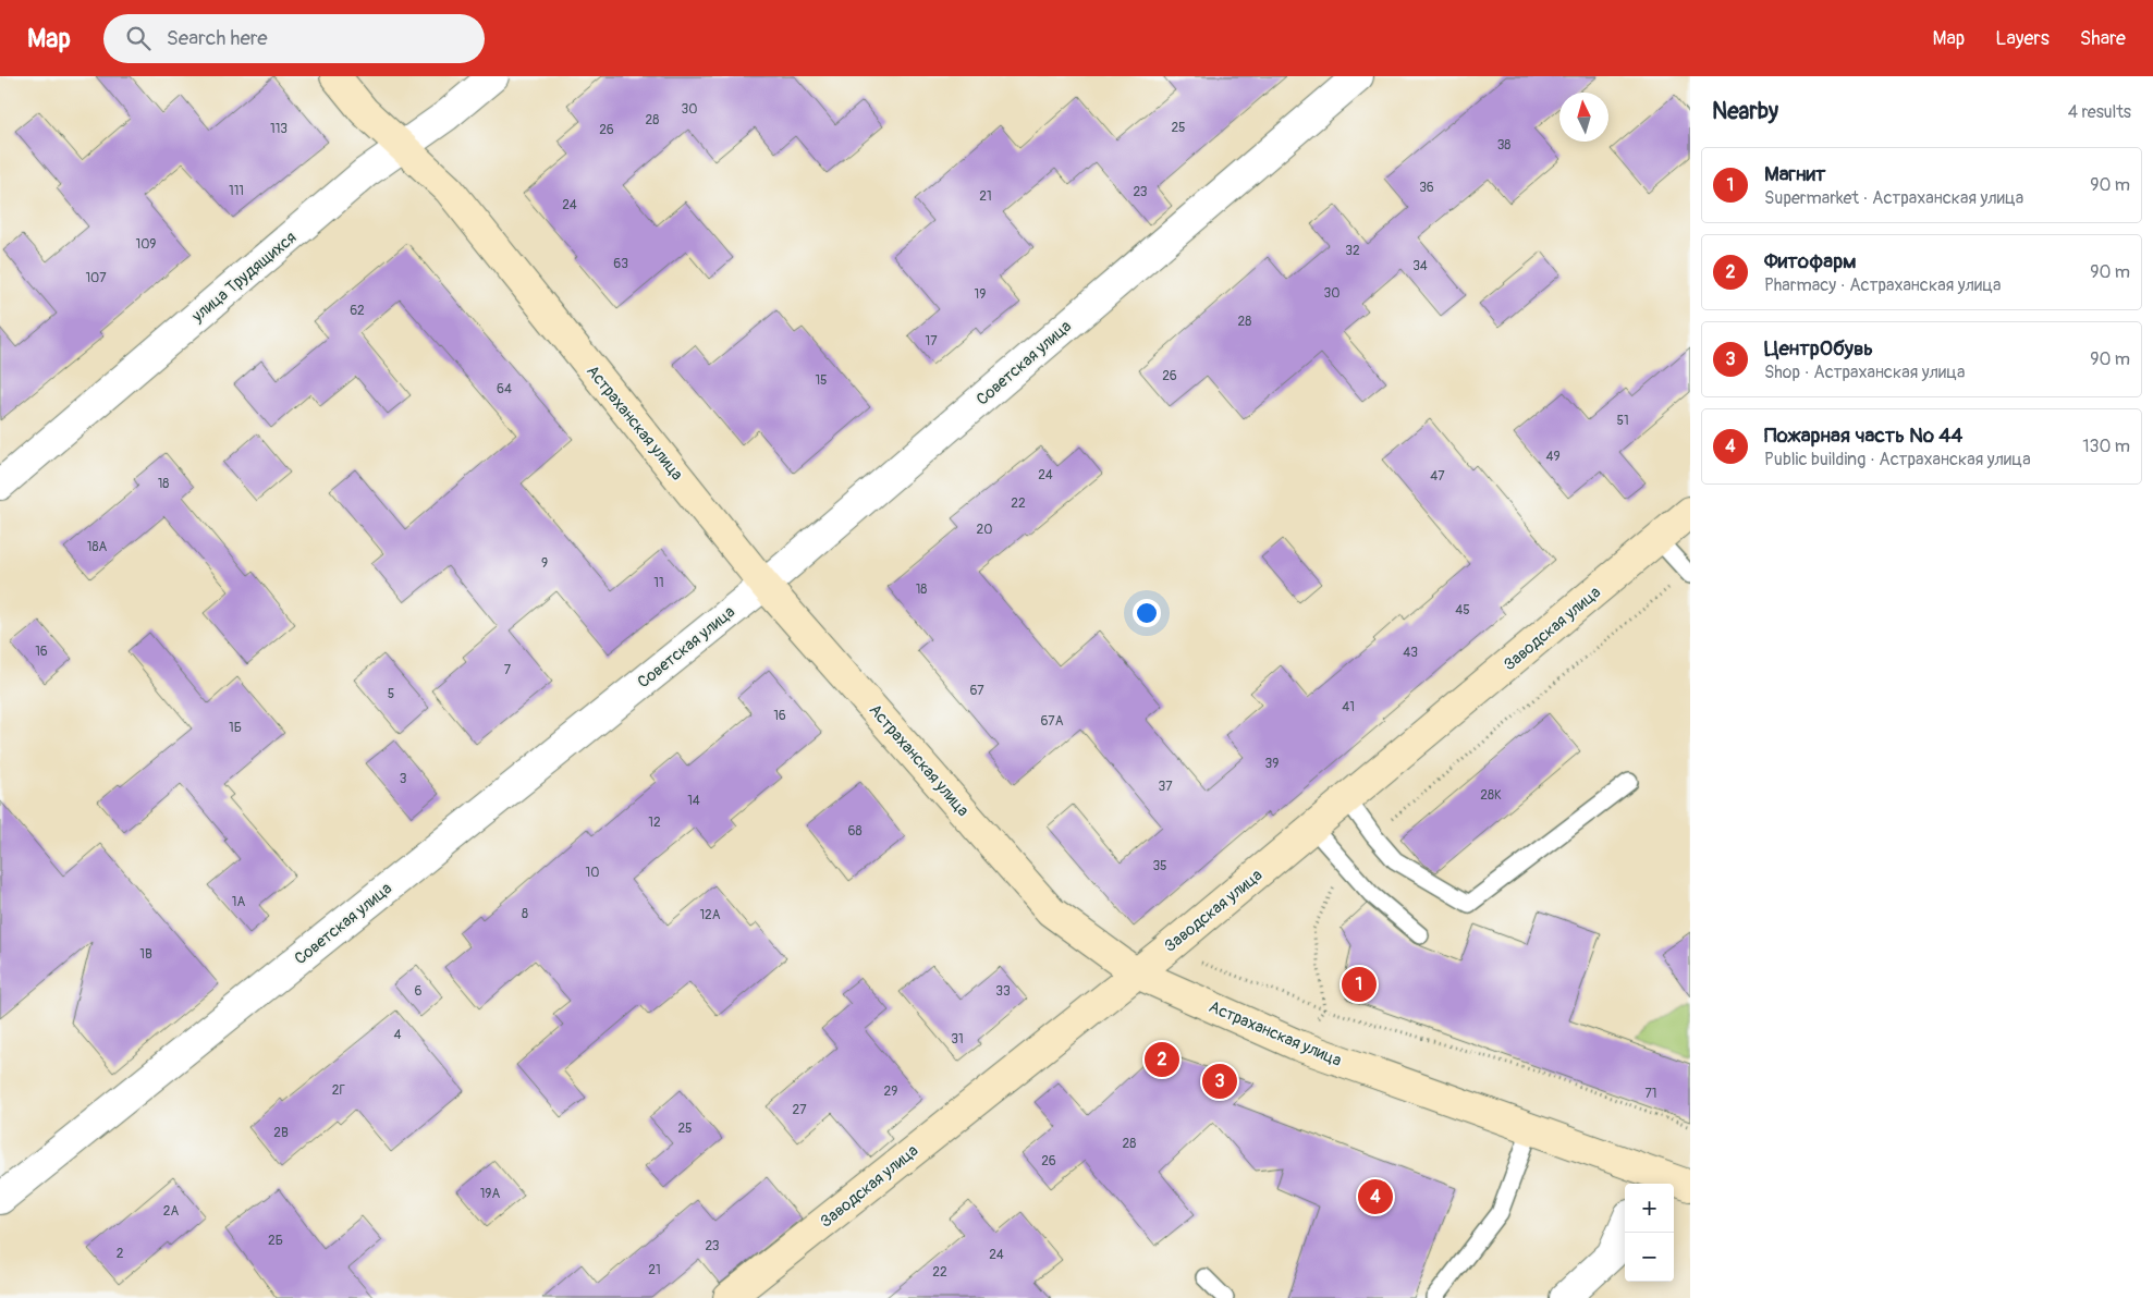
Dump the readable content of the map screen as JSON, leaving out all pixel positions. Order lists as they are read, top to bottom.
{
  "streets": {
    "street": [
      "улица Трудящихся",
      "Советская улица",
      "Астраханская улица",
      "Заводская улица"
    ]
  },
  "crossings": [
    ["улица Трудящихся", "Астраханская улица"],
    ["Советская улица", "Астраханская улица"],
    ["Астраханская улица", "Заводская улица"]
  ],
  "house_numbers": [
    "30",
    "28",
    "25",
    "113",
    "26",
    "38",
    "36",
    "111",
    "23",
    "21",
    "24",
    "109",
    "32",
    "63",
    "34",
    "107",
    "30",
    "19",
    "62",
    "28",
    "17",
    "26",
    "15",
    "64",
    "51",
    "49",
    "24",
    "47",
    "18",
    "22",
    "20",
    "18А",
    "9",
    "11",
    "18",
    "45",
    "16",
    "43",
    "7",
    "67",
    "5",
    "41",
    "16",
    "67А",
    "1Б",
    "39",
    "3",
    "37",
    "28К",
    "14",
    "12",
    "68",
    "35",
    "10",
    "1А",
    "8",
    "12А",
    "1В",
    "6",
    "33",
    "4",
    "31",
    "2Г",
    "29",
    "71",
    "27",
    "25",
    "2В",
    "28",
    "26",
    "19А",
    "2А",
    "2Б",
    "23",
    "2",
    "24",
    "21",
    "22"
  ],
  "north": "top",
  "page": {
    "header": "Map",
    "search": "Search here",
    "nav": ["Map", "Layers", "Share"],
    "heading": ["Nearby", "4 results"],
    "list": [
      {
        "mark": "1",
        "name": "Магнит",
        "note": "Supermarket · Астраханская улица",
        "value": "90 m"
      },
      {
        "mark": "2",
        "name": "Фитофарм",
        "note": "Pharmacy · Астраханская улица",
        "value": "90 m"
      },
      {
        "mark": "3",
        "name": "ЦентрОбувь",
        "note": "Shop · Астраханская улица",
        "value": "90 m"
      },
      {
        "mark": "4",
        "name": "Пожарная часть № 44",
        "note": "Public building · Астраханская улица",
        "value": "130 m"
      }
    ],
    "pins": [
      "1",
      "2",
      "3",
      "4"
    ],
    "map_buttons": ["+", "−"]
  }
}
